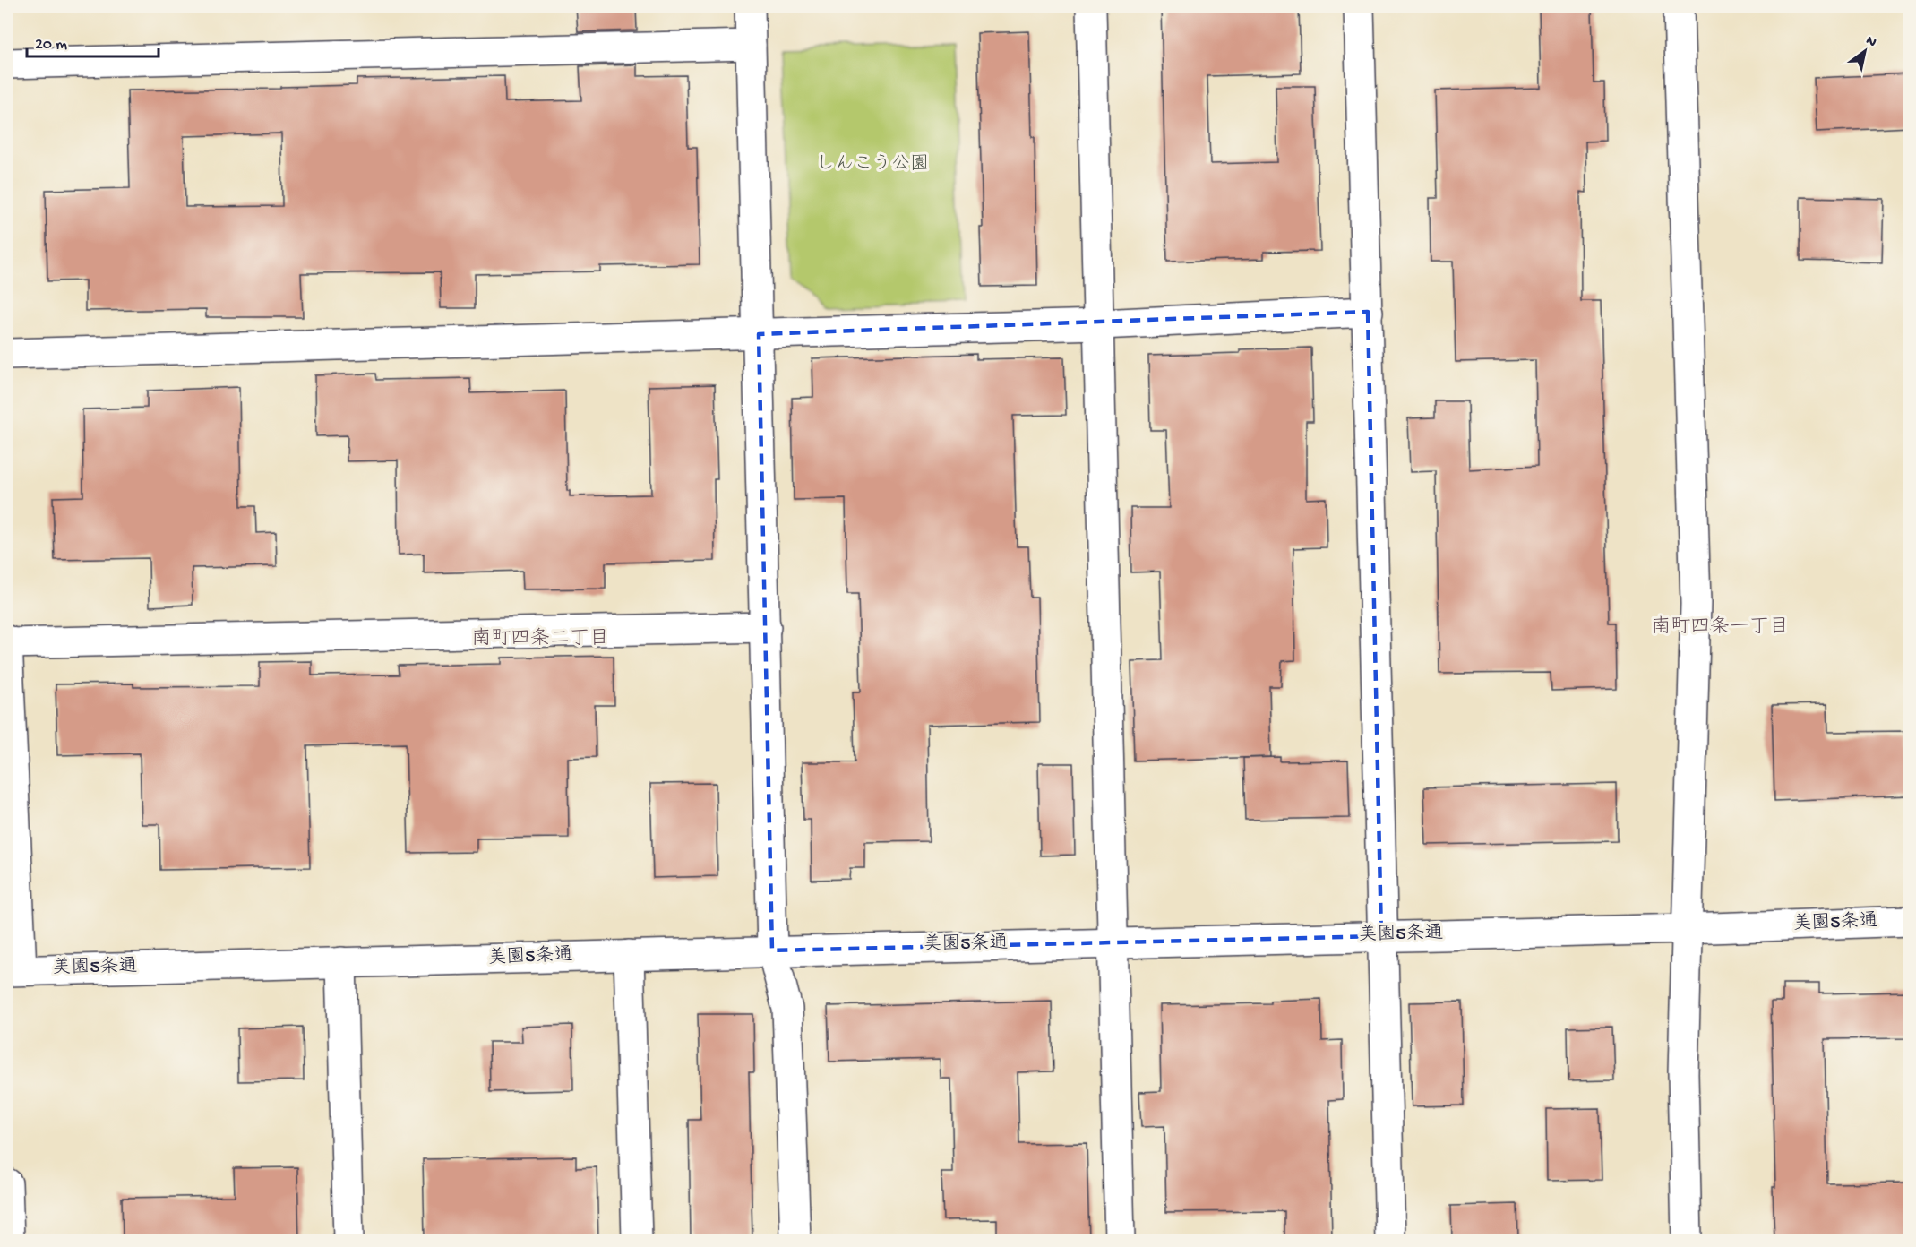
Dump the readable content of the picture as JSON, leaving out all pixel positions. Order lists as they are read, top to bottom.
{
  "streets": {
    "street": ["美園5条通"]
  },
  "districts": ["南町四条一丁目", "南町四条二丁目"],
  "parks": ["しんこう公園"],
  "scale_bar": "20 m",
  "north": "top right"
}
